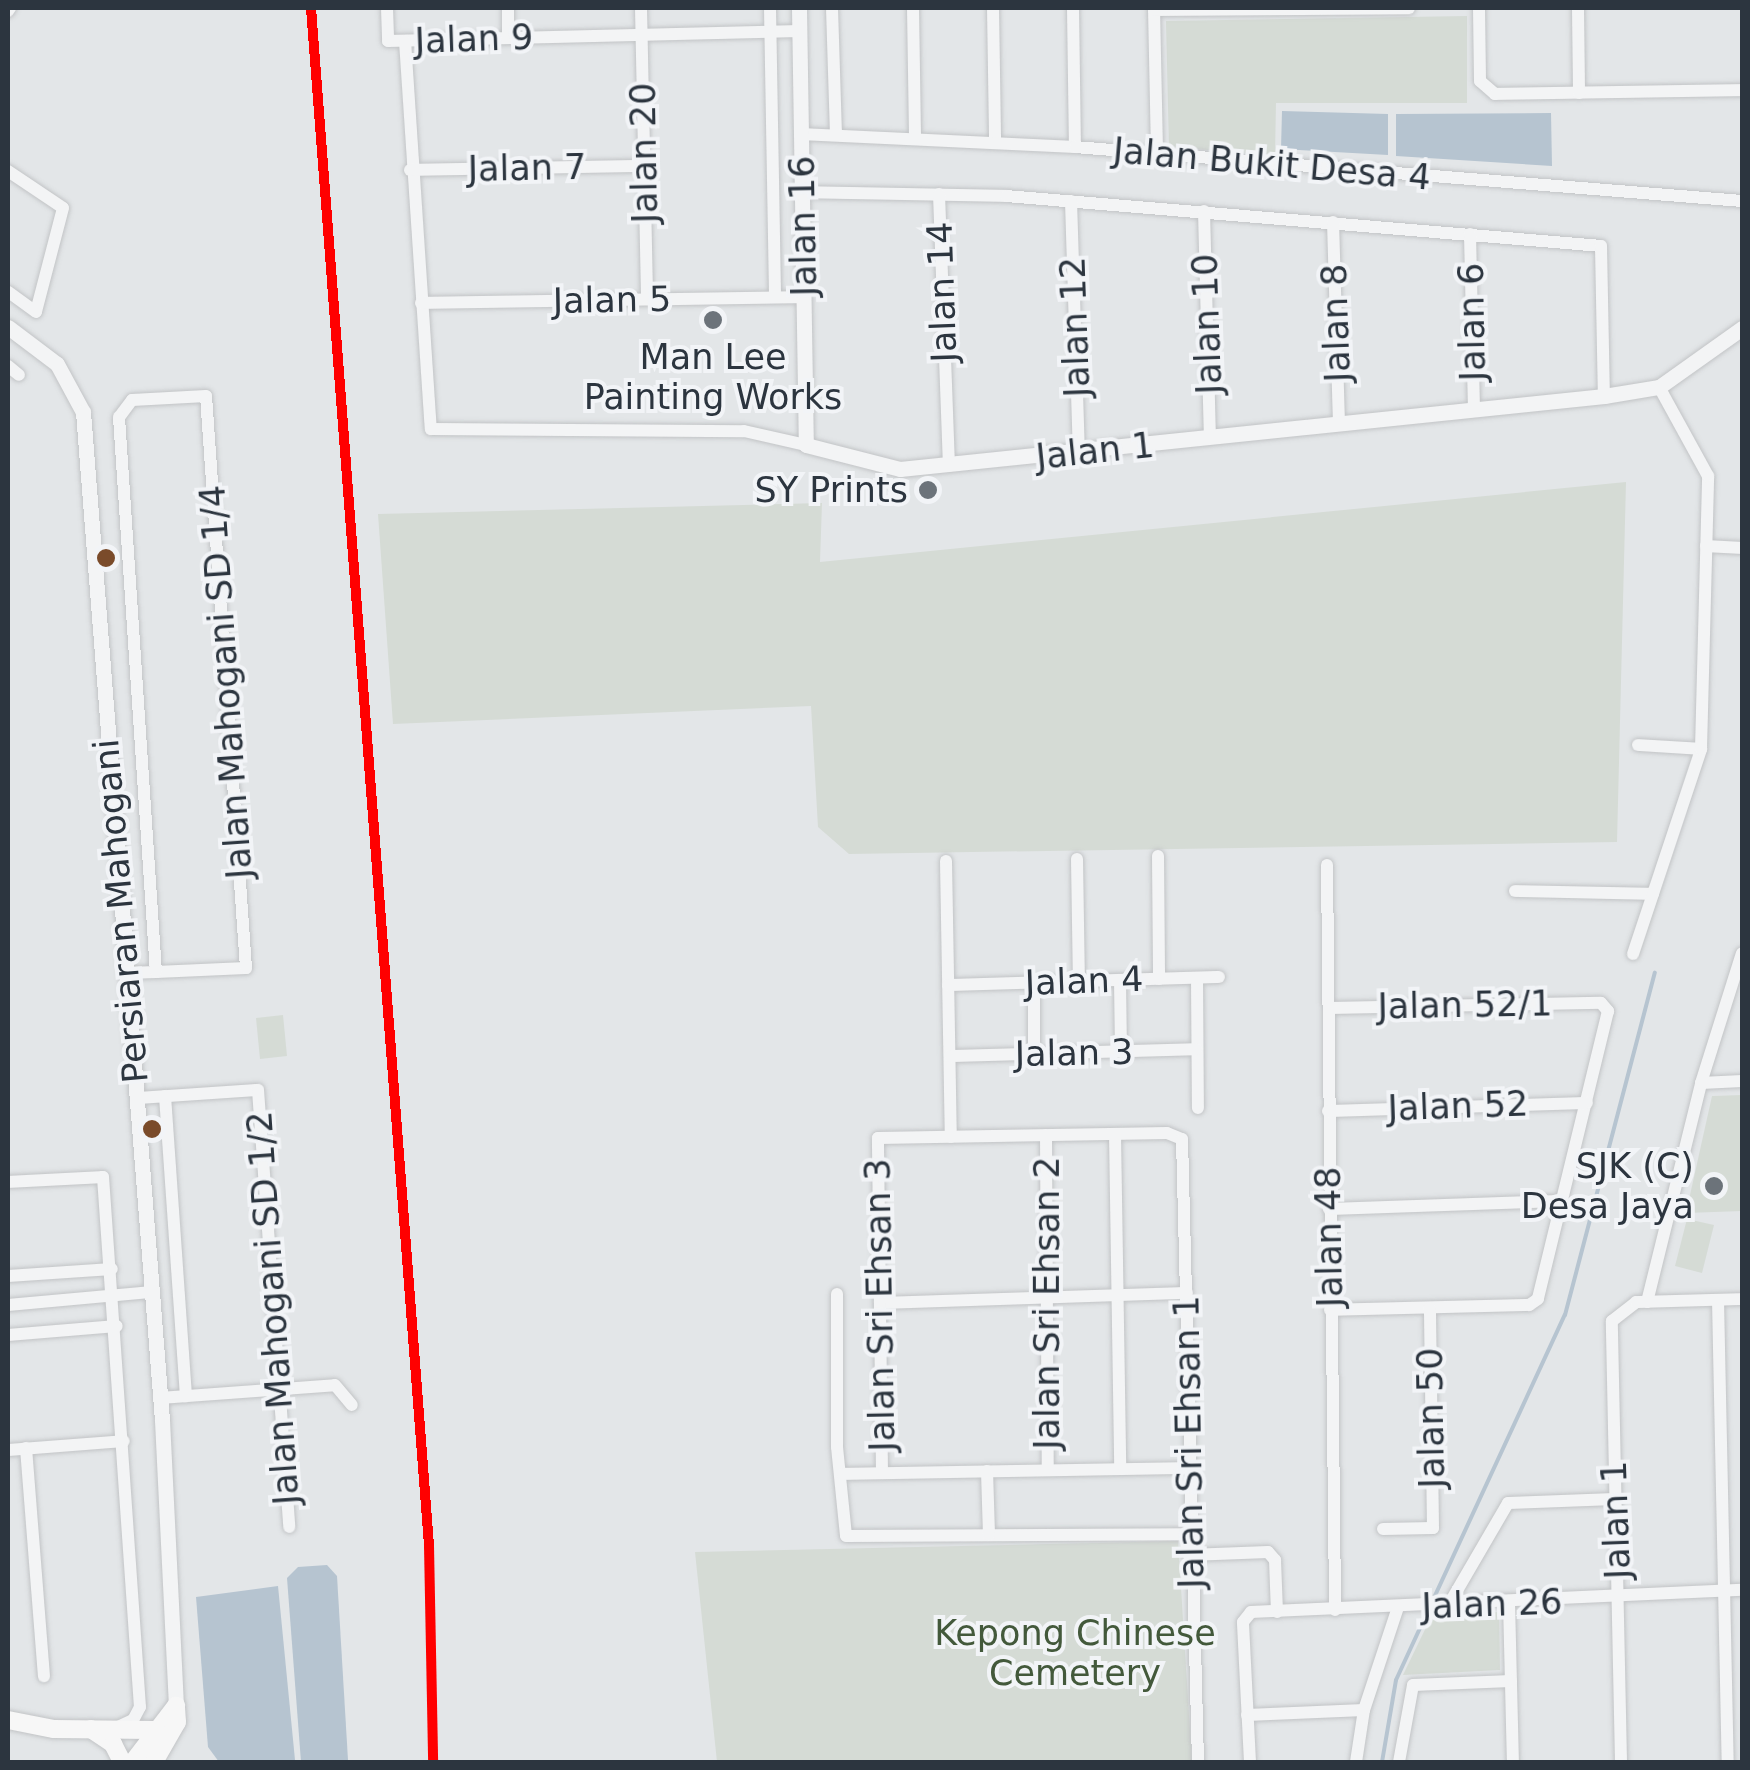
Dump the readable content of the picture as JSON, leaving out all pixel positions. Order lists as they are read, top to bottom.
{
  "streets": {
    "main road": ["Persiaran Mahogani"],
    "street": [
      "Jalan 9",
      "Jalan 20",
      "Jalan Bukit Desa 4",
      "Jalan 7",
      "Jalan 16",
      "Jalan 14",
      "Jalan 5",
      "Jalan 6",
      "Jalan 8",
      "Jalan 10",
      "Jalan 12",
      "Jalan 1",
      "Jalan Mahogani SD 1/4",
      "Jalan 4",
      "Jalan 52/1",
      "Jalan 3",
      "Jalan 52",
      "Jalan 48",
      "Jalan Sri Ehsan 2",
      "Jalan Sri Ehsan 3",
      "Jalan Mahogani SD 1/2",
      "Jalan 50",
      "Jalan Sri Ehsan 1",
      "Jalan 26"
    ]
  },
  "crossings": [
    ["Jalan 9", "Jalan 20"],
    ["Jalan 9", "Jalan 16"],
    ["Jalan 20", "Jalan 7"],
    ["Jalan 20", "Jalan 5"],
    ["Jalan Bukit Desa 4", "Jalan 16"],
    ["Jalan 16", "Jalan 14"],
    ["Jalan 16", "Jalan 5"],
    ["Jalan 16", "Jalan 1"],
    ["Jalan 14", "Jalan 1"],
    ["Jalan 5", "Jalan 1"],
    ["Jalan 6", "Jalan 1"],
    ["Jalan 8", "Jalan 1"],
    ["Jalan 10", "Jalan 1"],
    ["Jalan 12", "Jalan 1"],
    ["Jalan 1", "Jalan 26"],
    ["Persiaran Mahogani", "Jalan Mahogani SD 1/2"],
    ["Jalan 52/1", "Jalan 52"],
    ["Jalan 52/1", "Jalan 48"],
    ["Jalan 52", "Jalan 48"],
    ["Jalan 48", "Jalan 26"]
  ],
  "parks": ["Kepong Chinese Cemetery"],
  "places": ["Man Lee Painting Works", "SY Prints", "SJK (C) Desa Jaya"],
  "lines": ["rail line 2"]
}
